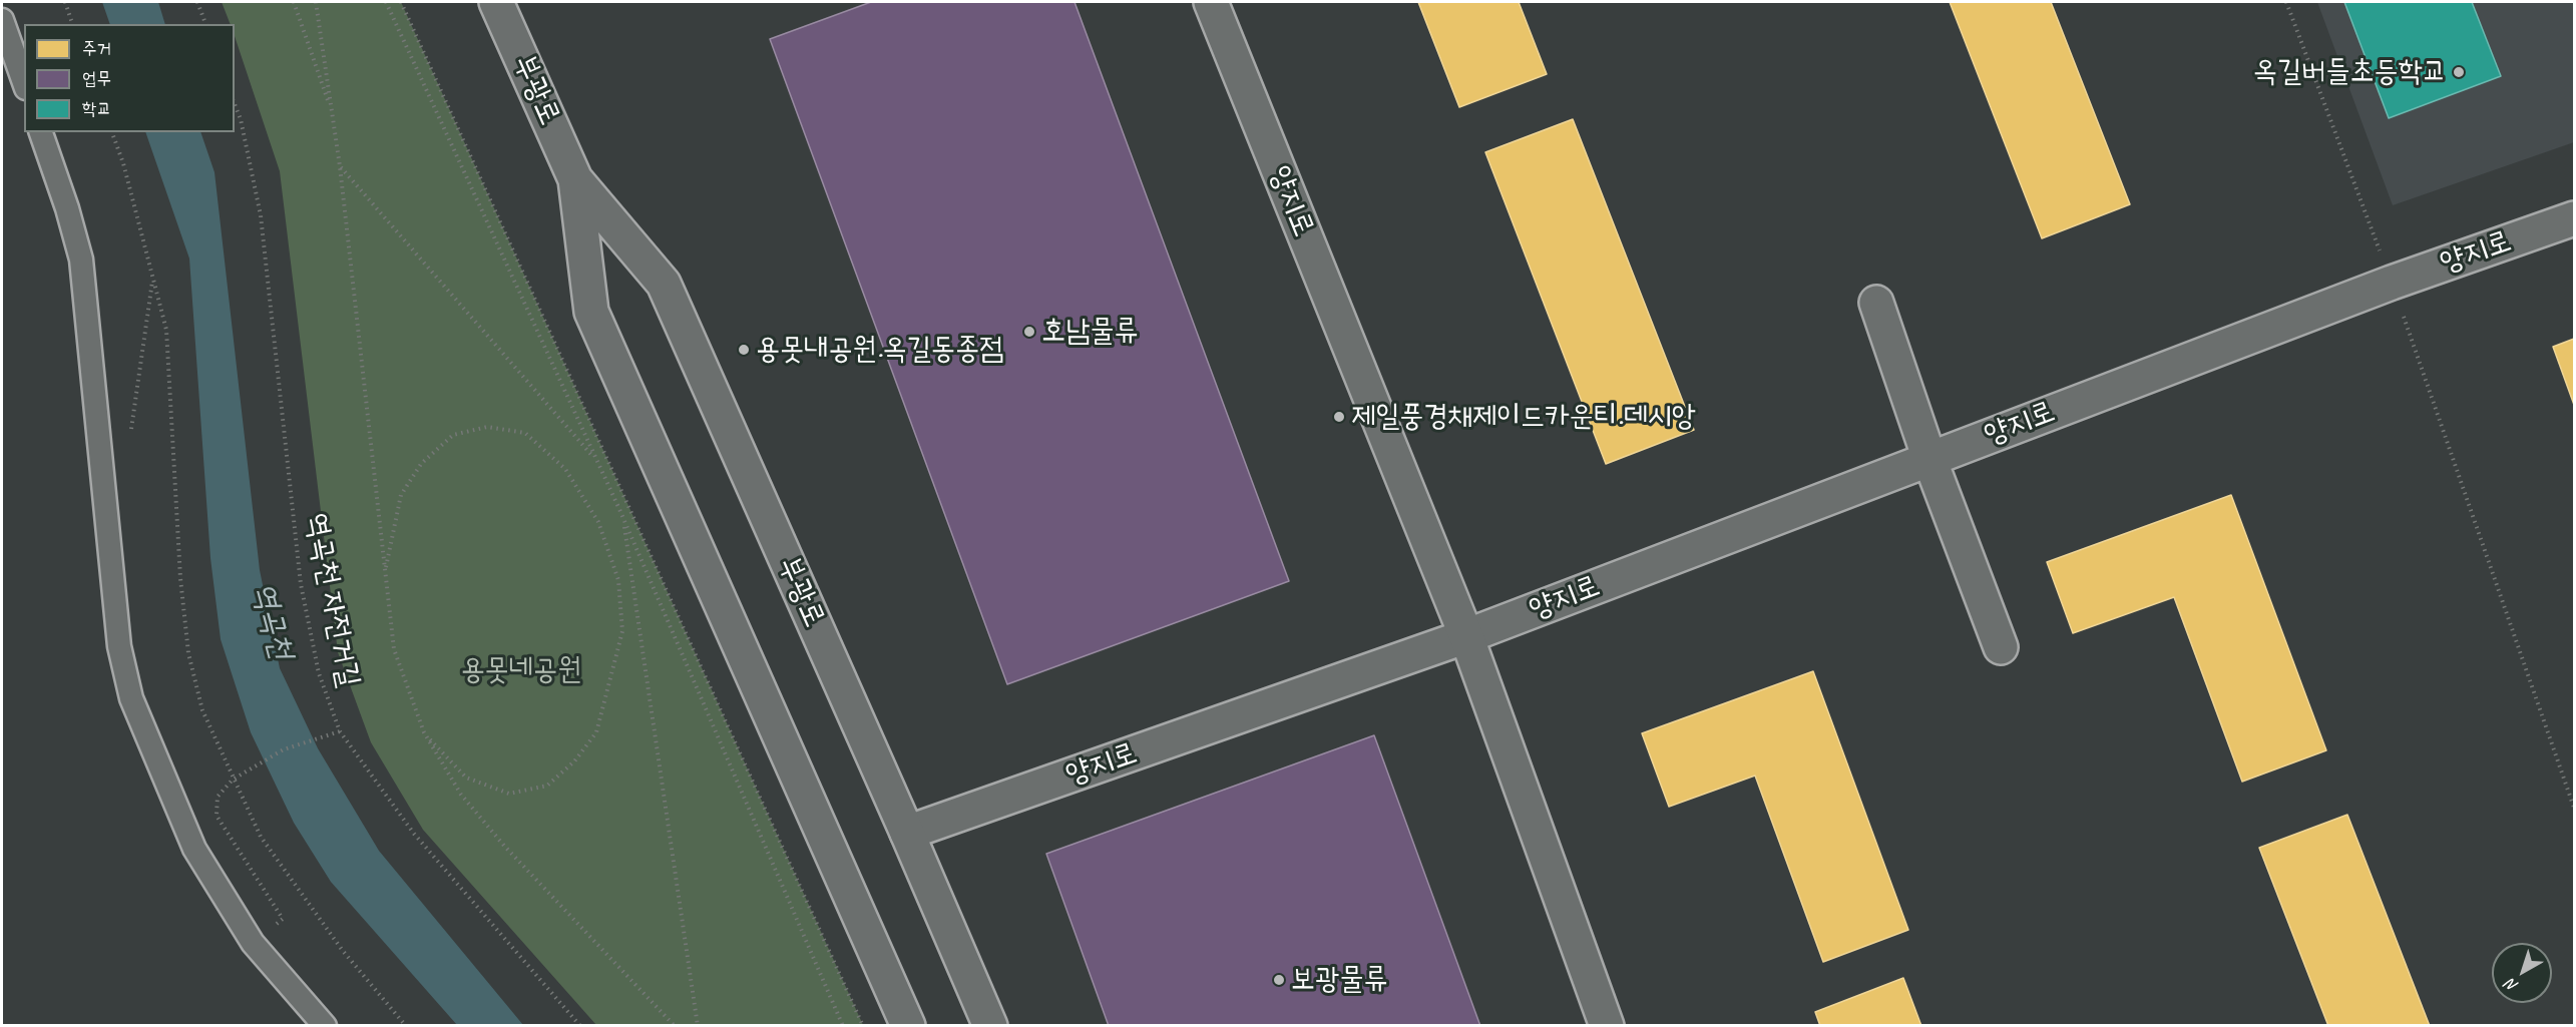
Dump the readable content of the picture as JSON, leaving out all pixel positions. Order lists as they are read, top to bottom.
{
  "streets": {
    "street": ["부광로", "양지로"],
    "path": ["역곡천 자전거길"]
  },
  "crossings": [
    ["부광로", "양지로"]
  ],
  "water": ["역곡천"],
  "parks": ["용못네공원"],
  "places": [
    "옥길버들초등학교",
    "호남물류",
    "용못내공원.옥길동종점",
    "제일풍경채제이드카운티.데시앙",
    "보광물류"
  ],
  "legend": ["주거", "업무", "학교"],
  "north": "bottom left"
}
